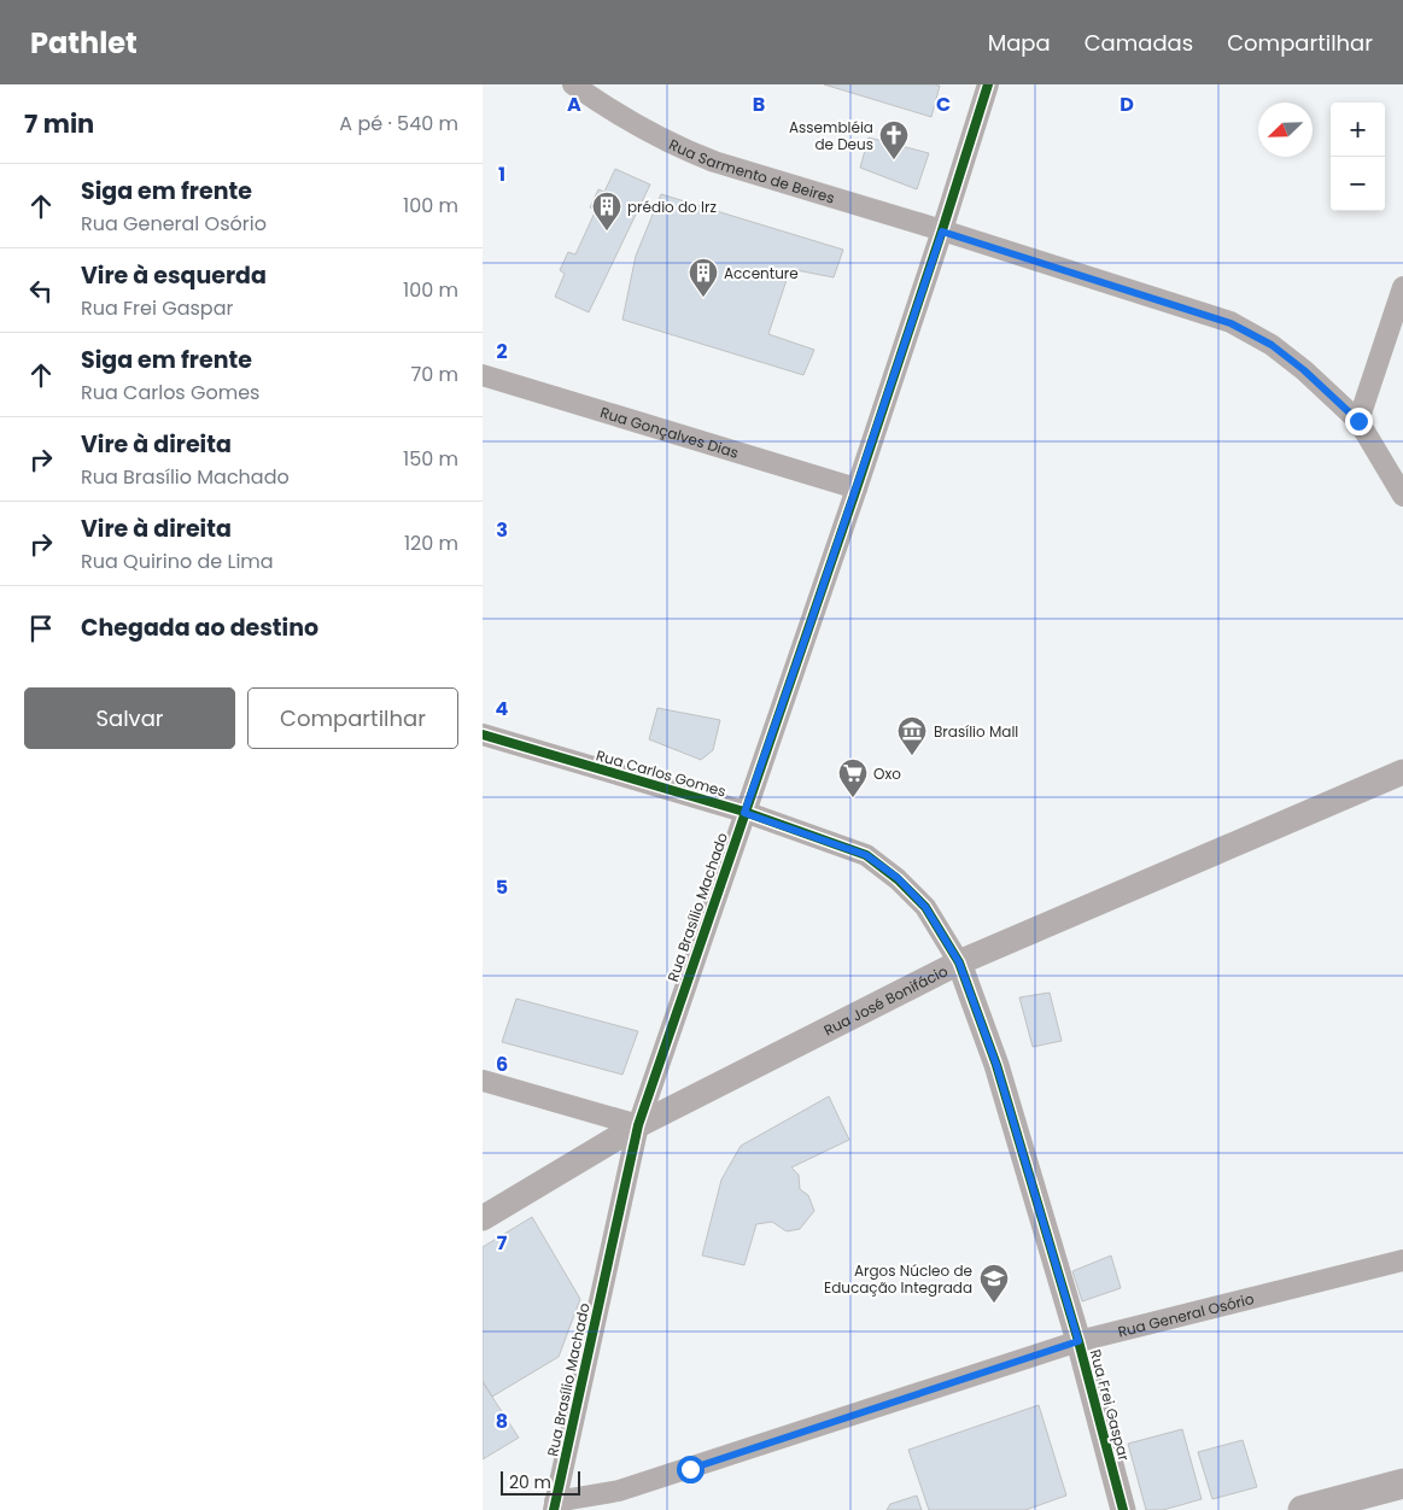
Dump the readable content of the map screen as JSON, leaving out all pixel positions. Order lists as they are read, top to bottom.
{
  "streets": {
    "street": [
      "Rua Sarmento de Beires",
      "Rua Gonçalves Dias",
      "Rua Carlos Gomes",
      "Rua Brasílio Machado",
      "Rua José Bonifácio",
      "Rua General Osório",
      "Rua Frei Gaspar"
    ]
  },
  "crossings": [
    ["Rua Sarmento de Beires", "Rua Brasílio Machado"],
    ["Rua Gonçalves Dias", "Rua Brasílio Machado"],
    ["Rua Carlos Gomes", "Rua Brasílio Machado"],
    ["Rua Carlos Gomes", "Rua José Bonifácio"],
    ["Rua Carlos Gomes", "Rua Frei Gaspar"],
    ["Rua Brasílio Machado", "Rua José Bonifácio"],
    ["Rua Brasílio Machado", "Rua General Osório"],
    ["Rua José Bonifácio", "Rua Frei Gaspar"],
    ["Rua General Osório", "Rua Frei Gaspar"]
  ],
  "places": {
    "church": ["Assembléia de Deus"],
    "building": ["prédio do lrz", "Accenture"],
    "museum": ["Brasílio Mall"],
    "supermarket": ["Oxo"],
    "school or university": ["Argos Núcleo de Educação Integrada"]
  },
  "scale_bar": "20 m",
  "north": "bottom left",
  "page": {
    "header": "Pathlet",
    "nav": ["Mapa", "Camadas", "Compartilhar"],
    "heading": ["7 min", "A pé · 540 m"],
    "map_buttons": ["+", "−"],
    "list": [
      ["Siga em frente", "Rua General Osório", "100 m"],
      ["Vire à esquerda", "Rua Frei Gaspar", "100 m"],
      ["Siga em frente", "Rua Carlos Gomes", "70 m"],
      ["Vire à direita", "Rua Brasílio Machado", "150 m"],
      ["Vire à direita", "Rua Quirino de Lima", "120 m"],
      "Chegada ao destino"
    ],
    "buttons": ["Salvar", "Compartilhar"],
    "scale": "20 m"
  },
  "grid": {
    "columns": [
      "A",
      "B",
      "C",
      "D"
    ],
    "rows": [
      "1",
      "2",
      "3",
      "4",
      "5",
      "6",
      "7",
      "8"
    ]
  }
}
